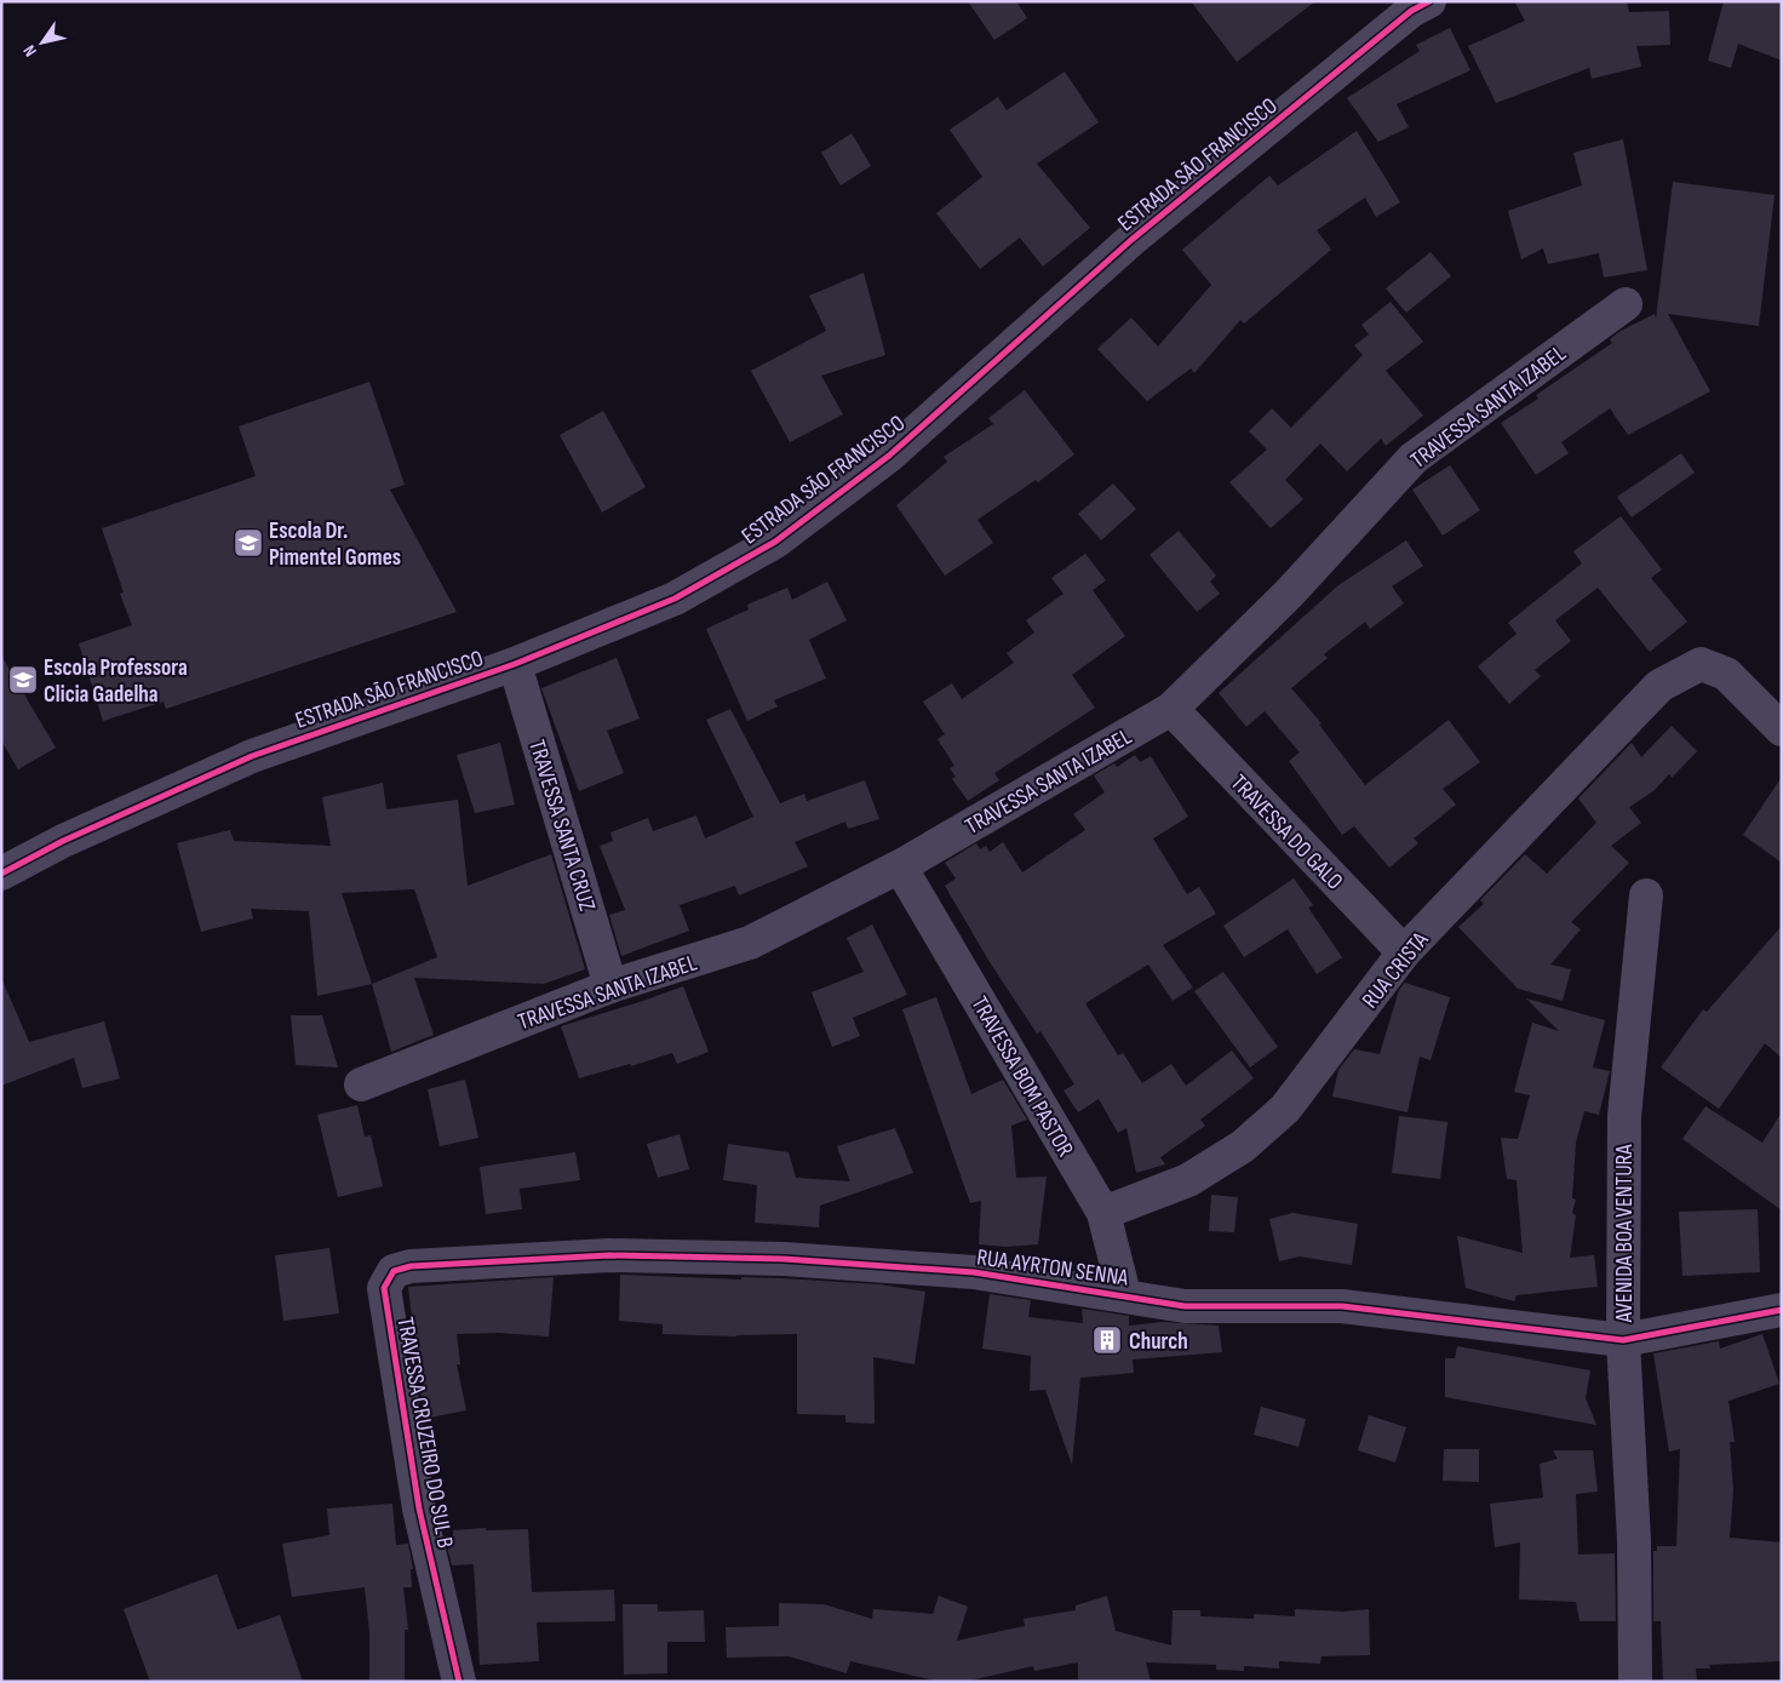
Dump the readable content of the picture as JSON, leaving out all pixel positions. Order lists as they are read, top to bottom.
{
  "streets": {
    "street": [
      "ESTRADA SÃO FRANCISCO",
      "TRAVESSA SANTA IZABEL",
      "TRAVESSA SANTA CRUZ",
      "TRAVESSA DO GALO",
      "RUA CRISTA",
      "TRAVESSA BOM PASTOR",
      "AVENIDA BOA VENTURA",
      "RUA AYRTON SENNA",
      "TRAVESSA CRUZEIRO DO SUL B"
    ]
  },
  "crossings": [
    ["ESTRADA SÃO FRANCISCO", "TRAVESSA SANTA CRUZ"],
    ["TRAVESSA SANTA IZABEL", "TRAVESSA SANTA CRUZ"],
    ["TRAVESSA SANTA IZABEL", "TRAVESSA DO GALO"],
    ["TRAVESSA SANTA IZABEL", "TRAVESSA BOM PASTOR"],
    ["TRAVESSA DO GALO", "RUA CRISTA"],
    ["RUA CRISTA", "TRAVESSA BOM PASTOR"],
    ["TRAVESSA BOM PASTOR", "RUA AYRTON SENNA"],
    ["AVENIDA BOA VENTURA", "RUA AYRTON SENNA"],
    ["RUA AYRTON SENNA", "TRAVESSA CRUZEIRO DO SUL B"]
  ],
  "places": {
    "school or university": ["Escola Dr. Pimentel Gomes", "Escola Professora Clicia Gadelha"],
    "building": ["Church"]
  },
  "north": "bottom left"
}
